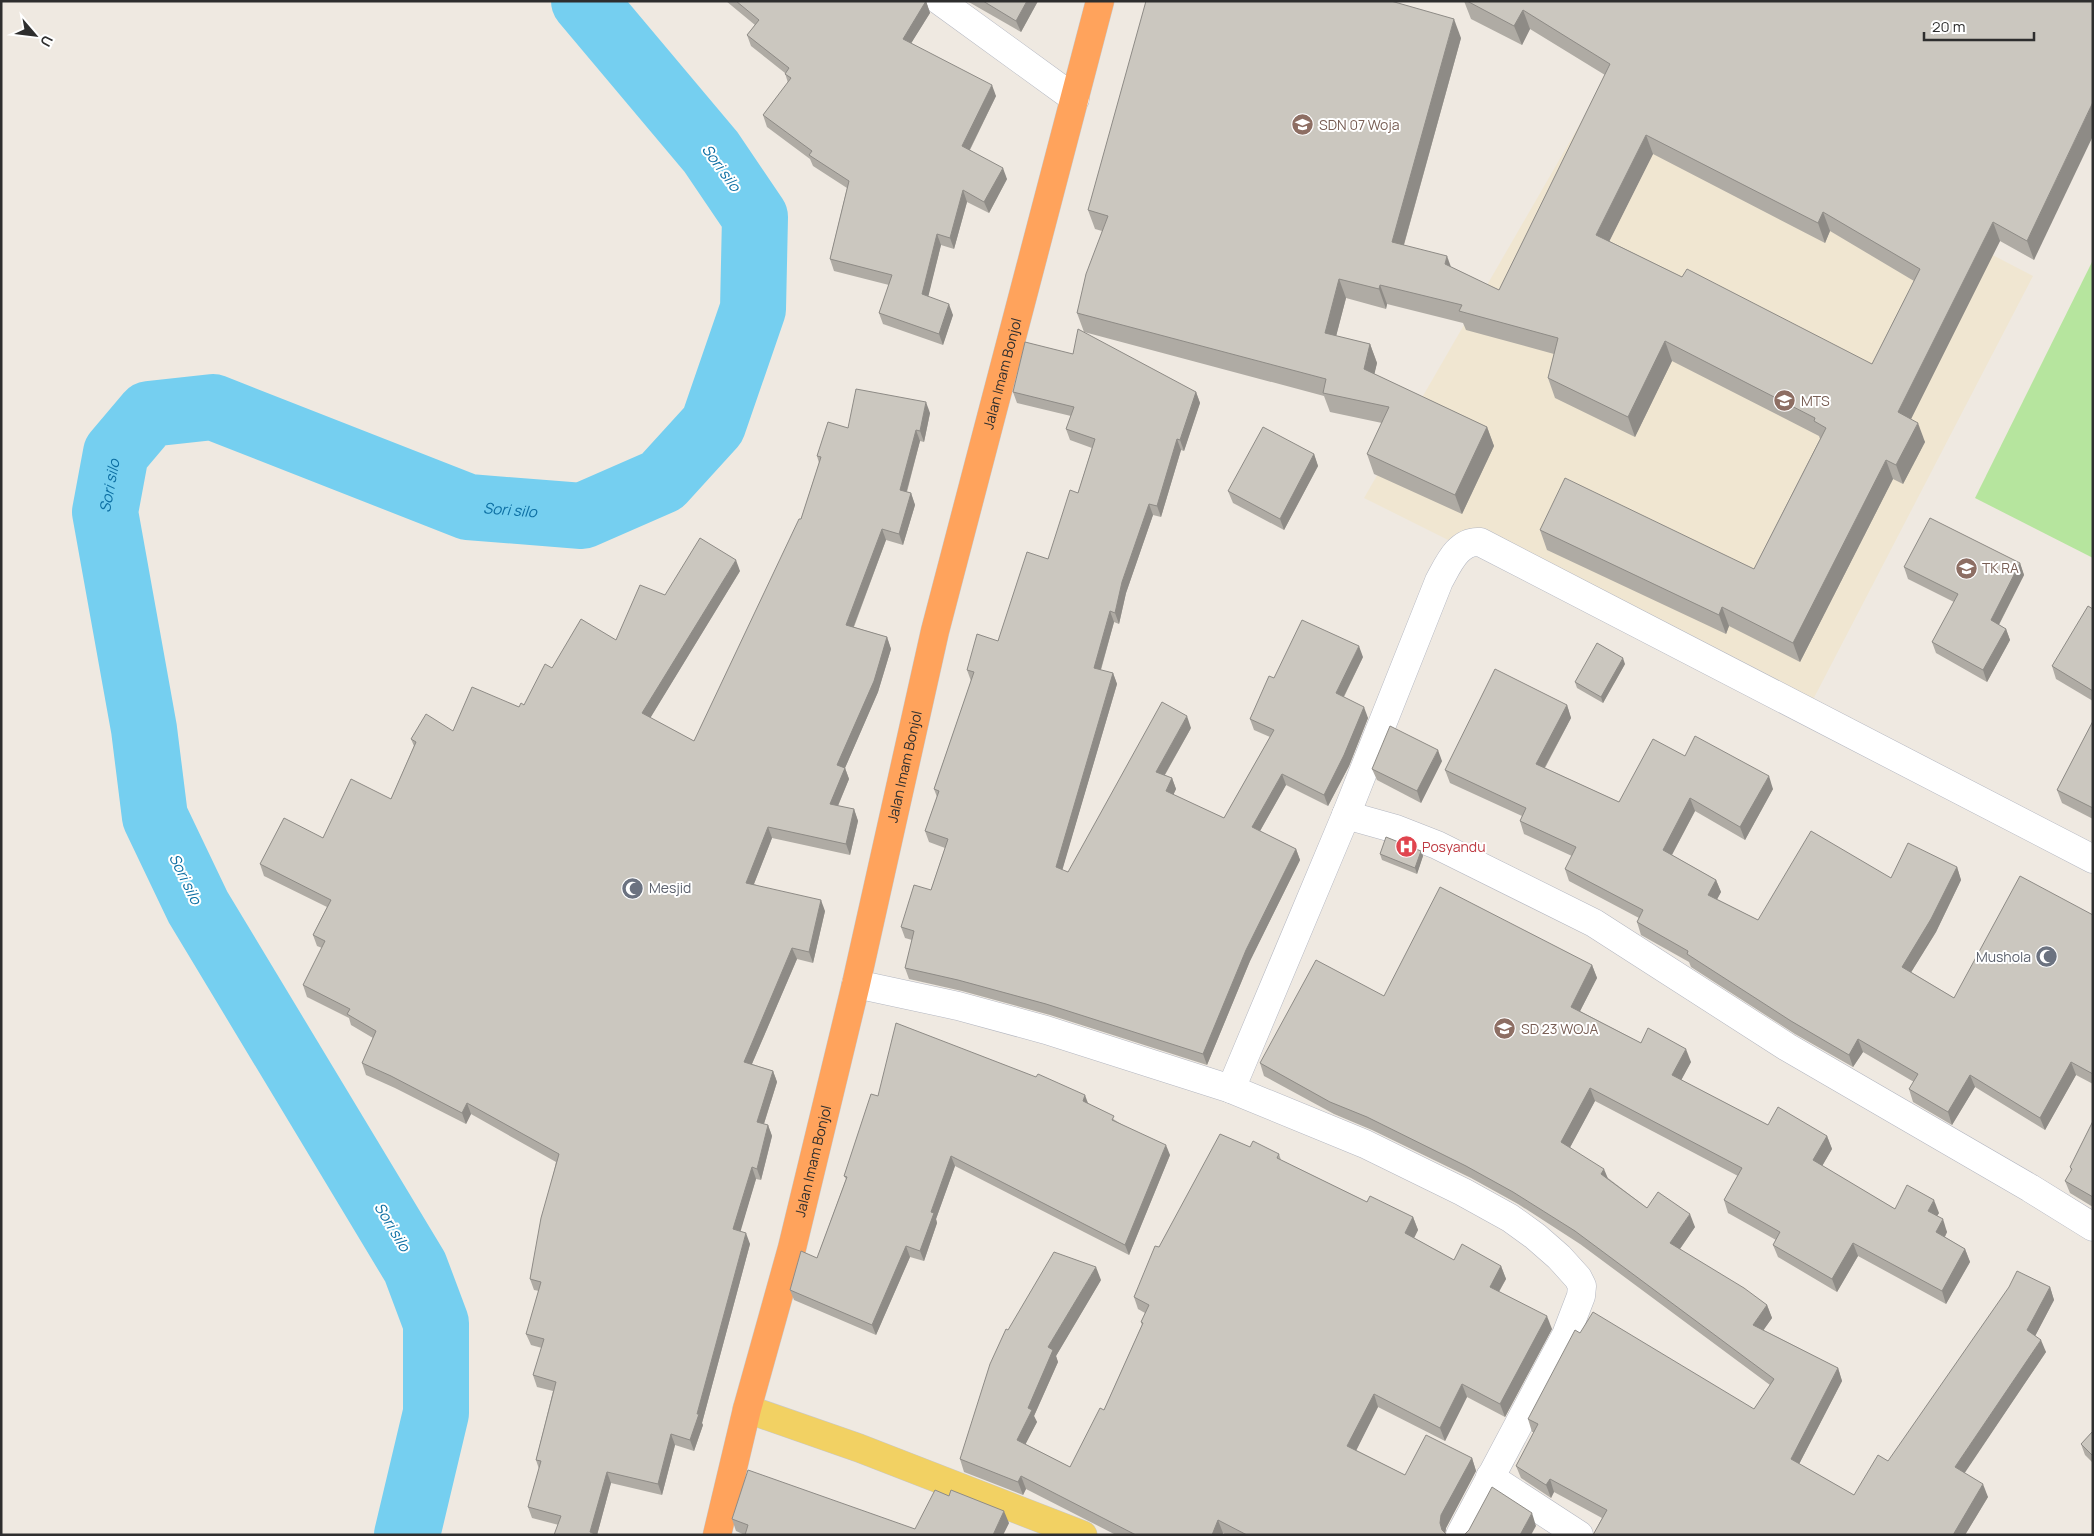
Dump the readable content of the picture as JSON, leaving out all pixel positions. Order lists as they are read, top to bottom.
{
  "streets": {
    "highway": ["Jalan Imam Bonjol"]
  },
  "water": ["Sori silo"],
  "places": {
    "school or university": [
      "SDN 07 Woja",
      "MTS",
      "TK RA",
      "SD 23 WOJA"
    ],
    "hospital": ["Posyandu"],
    "mosque": ["Mesjid", "Mushola"]
  },
  "scale_bar": "20 m",
  "north": "bottom right"
}
